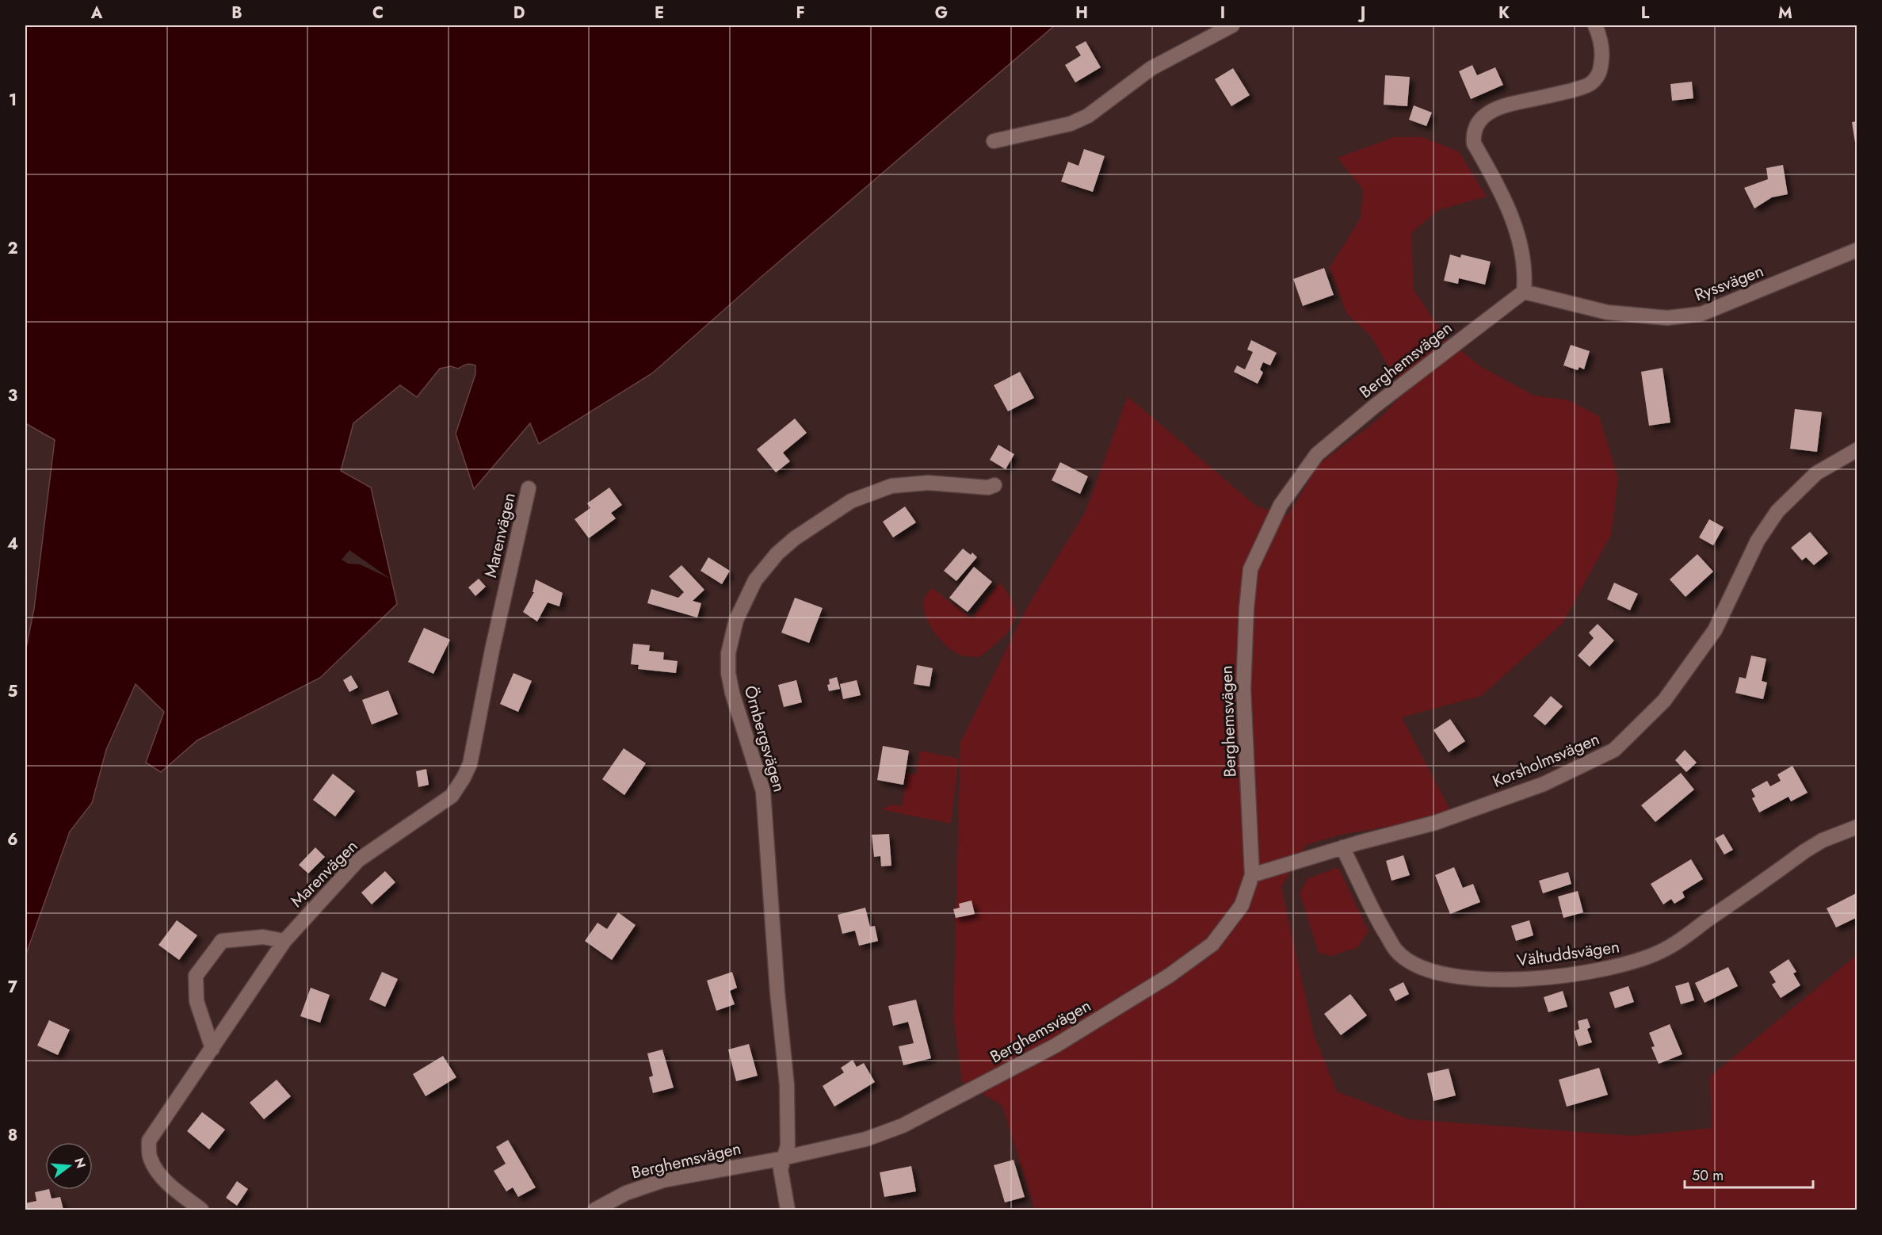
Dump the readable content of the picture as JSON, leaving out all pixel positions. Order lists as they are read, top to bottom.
{
  "streets": {
    "street": [
      "Ryssvägen",
      "Berghemsvägen",
      "Marenvägen",
      "Örnbergsvägen",
      "Korsholmsvägen",
      "Vältuddsvägen"
    ]
  },
  "crossings": [
    ["Ryssvägen", "Berghemsvägen"],
    ["Berghemsvägen", "Örnbergsvägen"],
    ["Berghemsvägen", "Korsholmsvägen"],
    ["Korsholmsvägen", "Vältuddsvägen"]
  ],
  "scale_bar": "50 m",
  "north": "right",
  "grid": {
    "columns": [
      "A",
      "B",
      "C",
      "D",
      "E",
      "F",
      "G",
      "H",
      "I",
      "J",
      "K",
      "L",
      "M"
    ],
    "rows": [
      "1",
      "2",
      "3",
      "4",
      "5",
      "6",
      "7",
      "8"
    ]
  }
}
